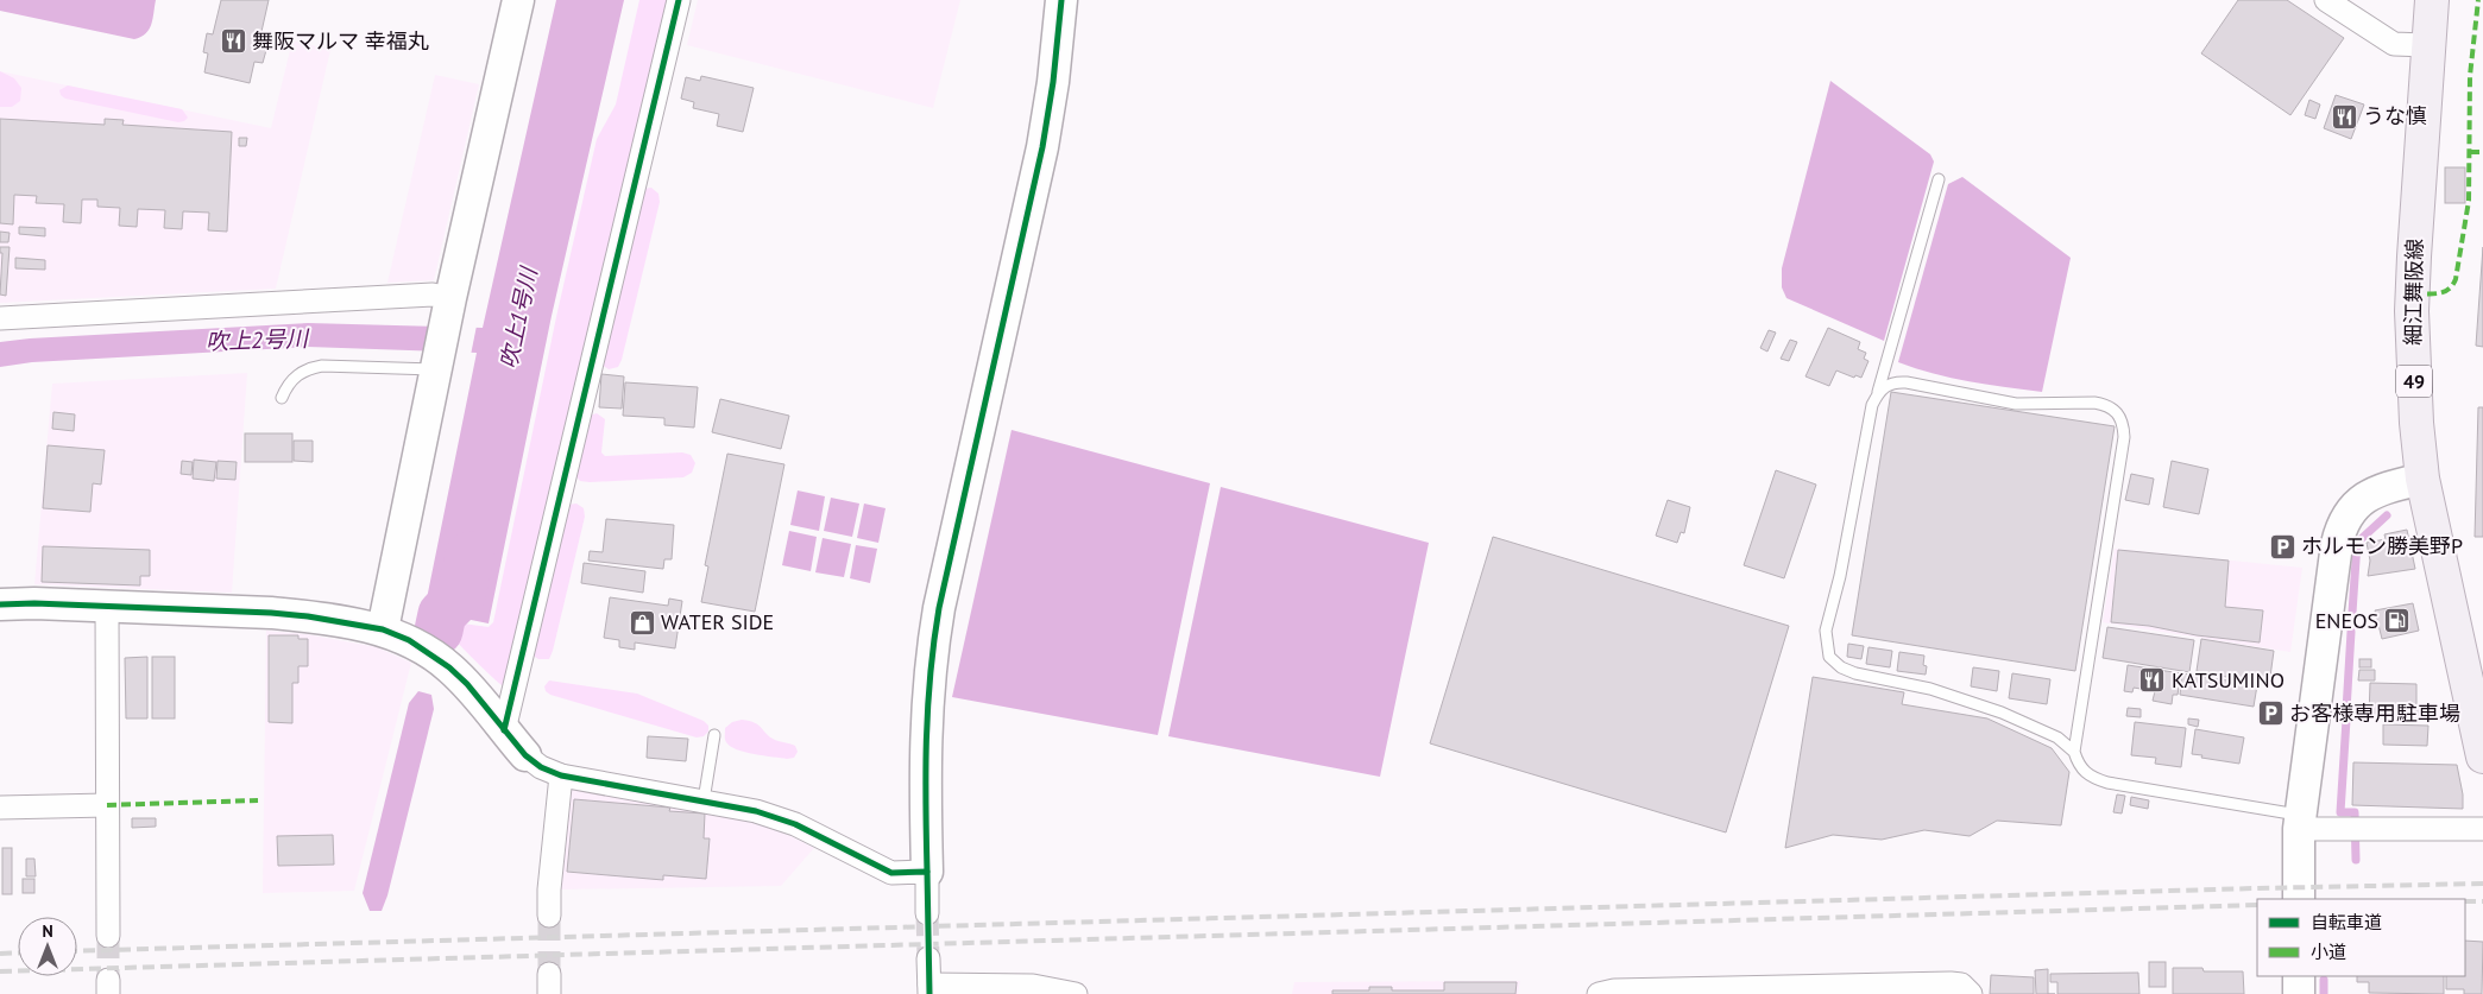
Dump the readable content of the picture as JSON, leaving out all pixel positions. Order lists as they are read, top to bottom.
{
  "streets": {
    "main road": ["細江舞阪線", "49"]
  },
  "water": ["吹上1号川", "吹上2号川"],
  "places": {
    "restaurant": ["舞阪マルマ 幸福丸", "うな慎", "KATSUMINO"],
    "parking": ["ホルモン勝美野P", "お客様専用駐車場"],
    "fuel station": ["ENEOS"],
    "shop": ["WATER SIDE"]
  },
  "legend": ["自転車道", "小道"],
  "north": "top"
}
